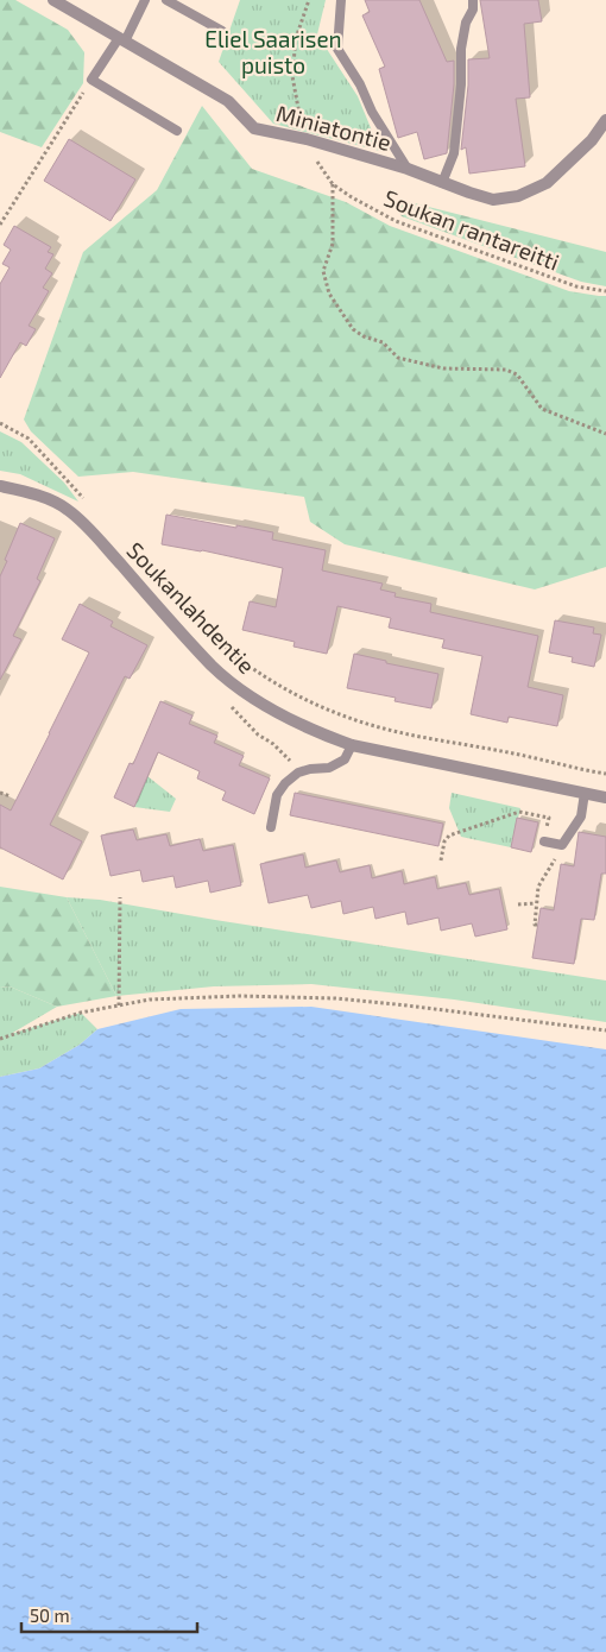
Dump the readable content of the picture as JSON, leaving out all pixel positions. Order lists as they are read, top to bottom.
{
  "streets": {
    "street": ["Miniatontie", "Soukanlahdentie"],
    "path": ["Soukan rantareitti"]
  },
  "parks": ["Eliel Saarisen puisto"],
  "scale_bar": "50 m"
}
